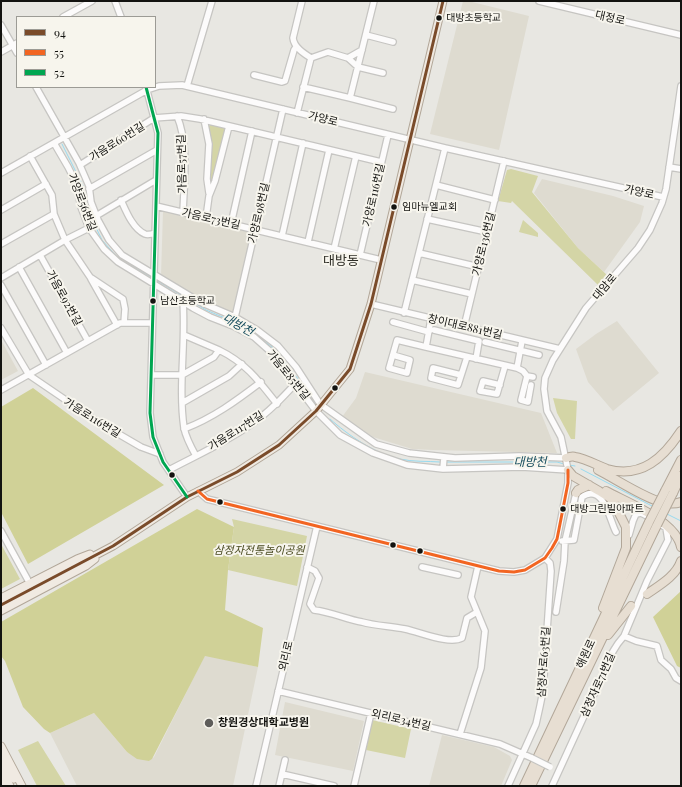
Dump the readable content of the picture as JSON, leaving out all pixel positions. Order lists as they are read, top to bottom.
{
  "streets": {
    "highway": ["해원로"],
    "street": [
      "대정로",
      "가양로",
      "가음로60번길",
      "가음로57번길",
      "가양로116번길",
      "가양로56번길",
      "가양로98번길",
      "가음로73번길",
      "가양로136번길",
      "대암로",
      "가음로92번길",
      "창이대로881번길",
      "가음로85번길",
      "가음로116번길",
      "가음로117번길",
      "외리로",
      "삼정자로63번길",
      "삼정자로71번길",
      "외리로34번길"
    ]
  },
  "crossings": [
    ["가양로", "가양로116번길"],
    ["가양로", "가양로56번길"],
    ["가양로", "가양로98번길"],
    ["가양로", "가양로136번길"],
    ["가양로", "대암로"],
    ["가음로57번길", "가음로73번길"],
    ["가양로116번길", "가음로73번길"],
    ["가양로56번길", "가음로85번길"],
    ["가양로98번길", "가음로73번길"],
    ["가양로98번길", "가음로85번길"],
    ["가양로136번길", "창이대로881번길"],
    ["대암로", "창이대로881번길"],
    ["가음로85번길", "가음로117번길"],
    ["외리로", "외리로34번길"],
    ["삼정자로63번길", "외리로34번길"],
    ["삼정자로71번길", "외리로34번길"]
  ],
  "districts": ["대방동"],
  "water": ["대방천"],
  "parks": ["삼정자전통놀이공원"],
  "places": [
    "대방초등학교",
    "임마뉴엘교회",
    "남산초등학교",
    "대방그린빌아파트",
    "창원경상대학교병원"
  ],
  "lines": ["transit line 94", "transit line 52", "transit line 55"],
  "legend": ["94", "55", "52"]
}
